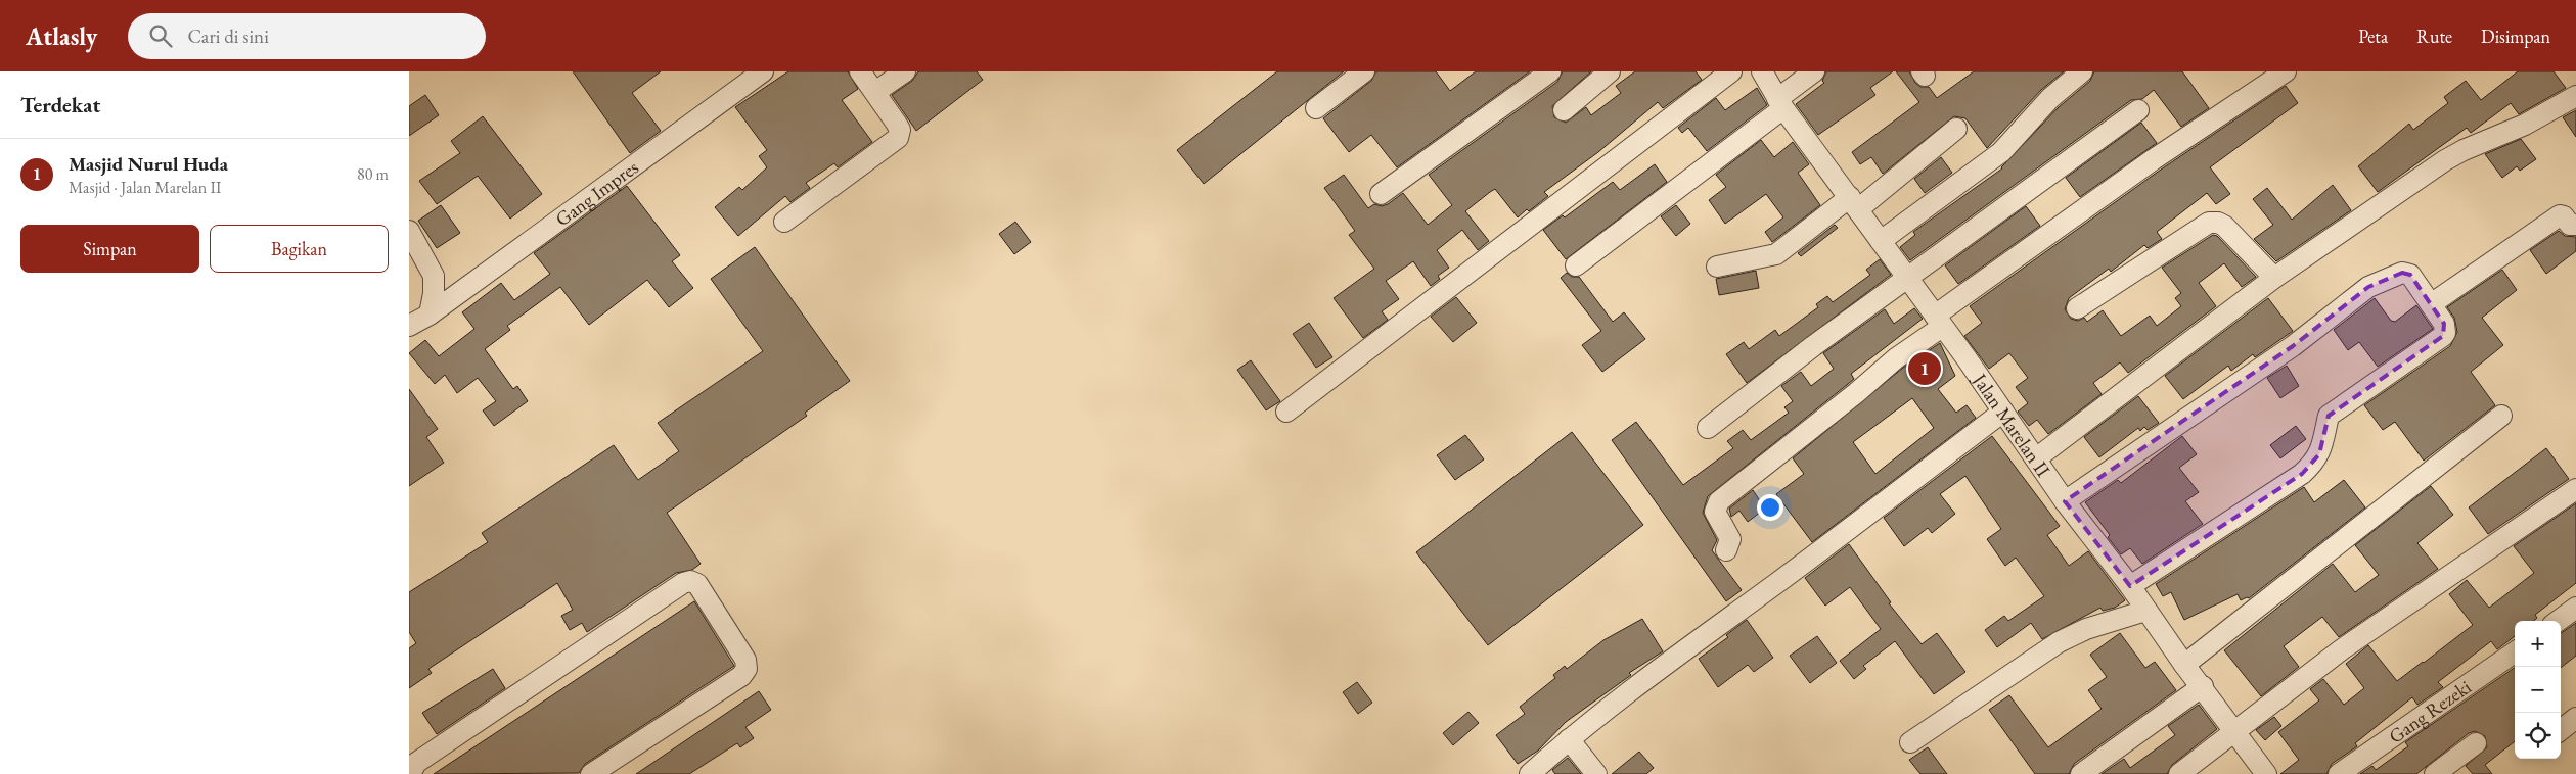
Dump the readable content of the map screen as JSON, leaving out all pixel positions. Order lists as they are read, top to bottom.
{
  "streets": {
    "street": ["Gang Impres", "Jalan Marelan II", "Gang Rezeki"]
  },
  "page": {
    "header": "Atlasly",
    "search": "Cari di sini",
    "nav": ["Peta", "Rute", "Disimpan"],
    "heading": "Terdekat",
    "list": [
      {
        "mark": "1",
        "name": "Masjid Nurul Huda",
        "note": "Masjid · Jalan Marelan II",
        "value": "80 m"
      }
    ],
    "buttons": ["Simpan", "Bagikan"],
    "pins": "1",
    "map_buttons": ["+", "−"]
  }
}
